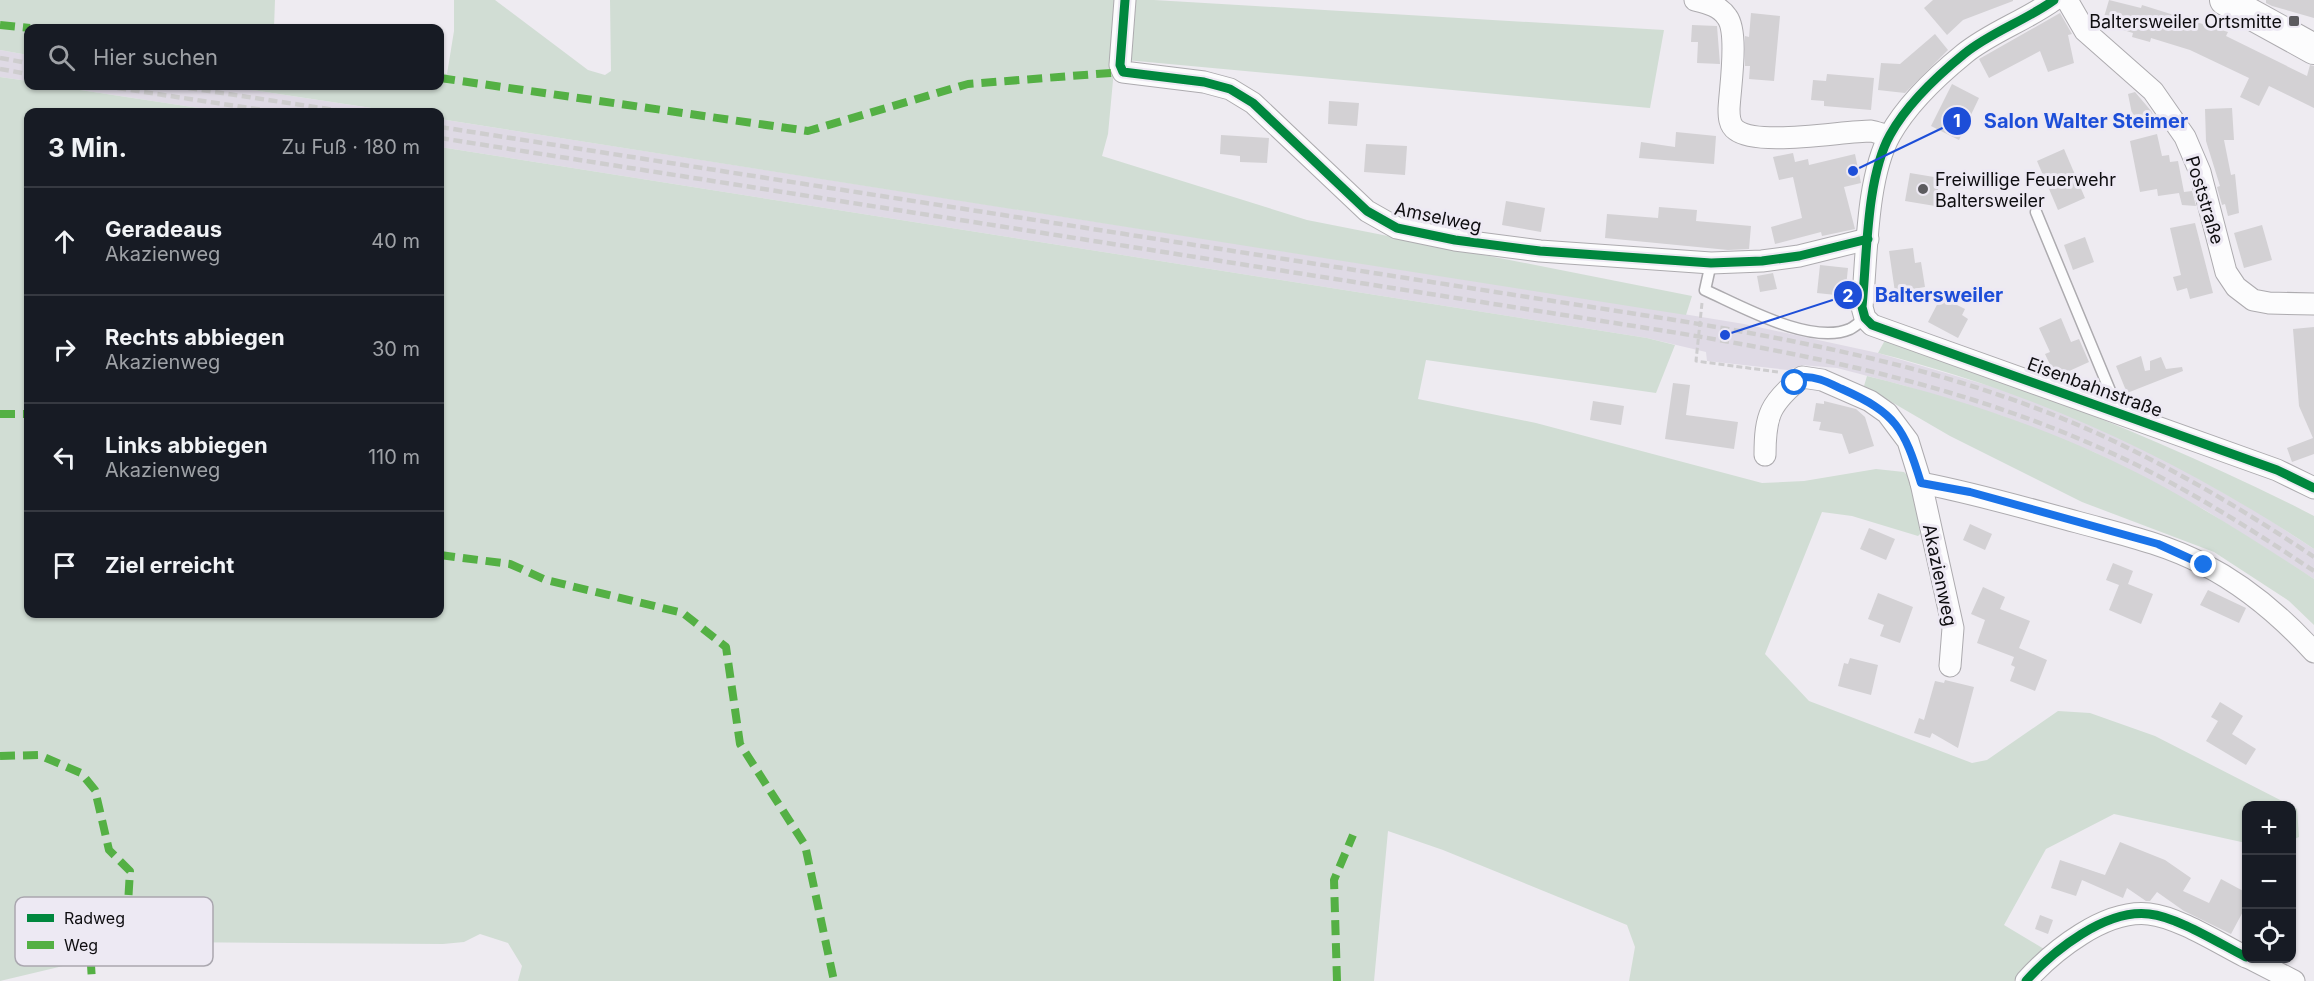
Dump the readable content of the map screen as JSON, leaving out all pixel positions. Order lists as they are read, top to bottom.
{
  "streets": {
    "street": [
      "Poststraße",
      "Amselweg",
      "Eisenbahnstraße",
      "Akazienweg"
    ]
  },
  "places": {
    "transit": ["Baltersweiler Ortsmitte"],
    "other": ["Salon Walter Steimer", "Freiwillige Feuerwehr Baltersweiler", "Baltersweiler"]
  },
  "legend": ["Radweg", "Weg"],
  "page": {
    "search": "Hier suchen",
    "heading": ["3 Min.", "Zu Fuß · 180 m"],
    "list": [
      ["Geradeaus", "Akazienweg", "40 m"],
      ["Rechts abbiegen", "Akazienweg", "30 m"],
      ["Links abbiegen", "Akazienweg", "110 m"],
      "Ziel erreicht"
    ],
    "map_buttons": ["+", "−"]
  }
}
